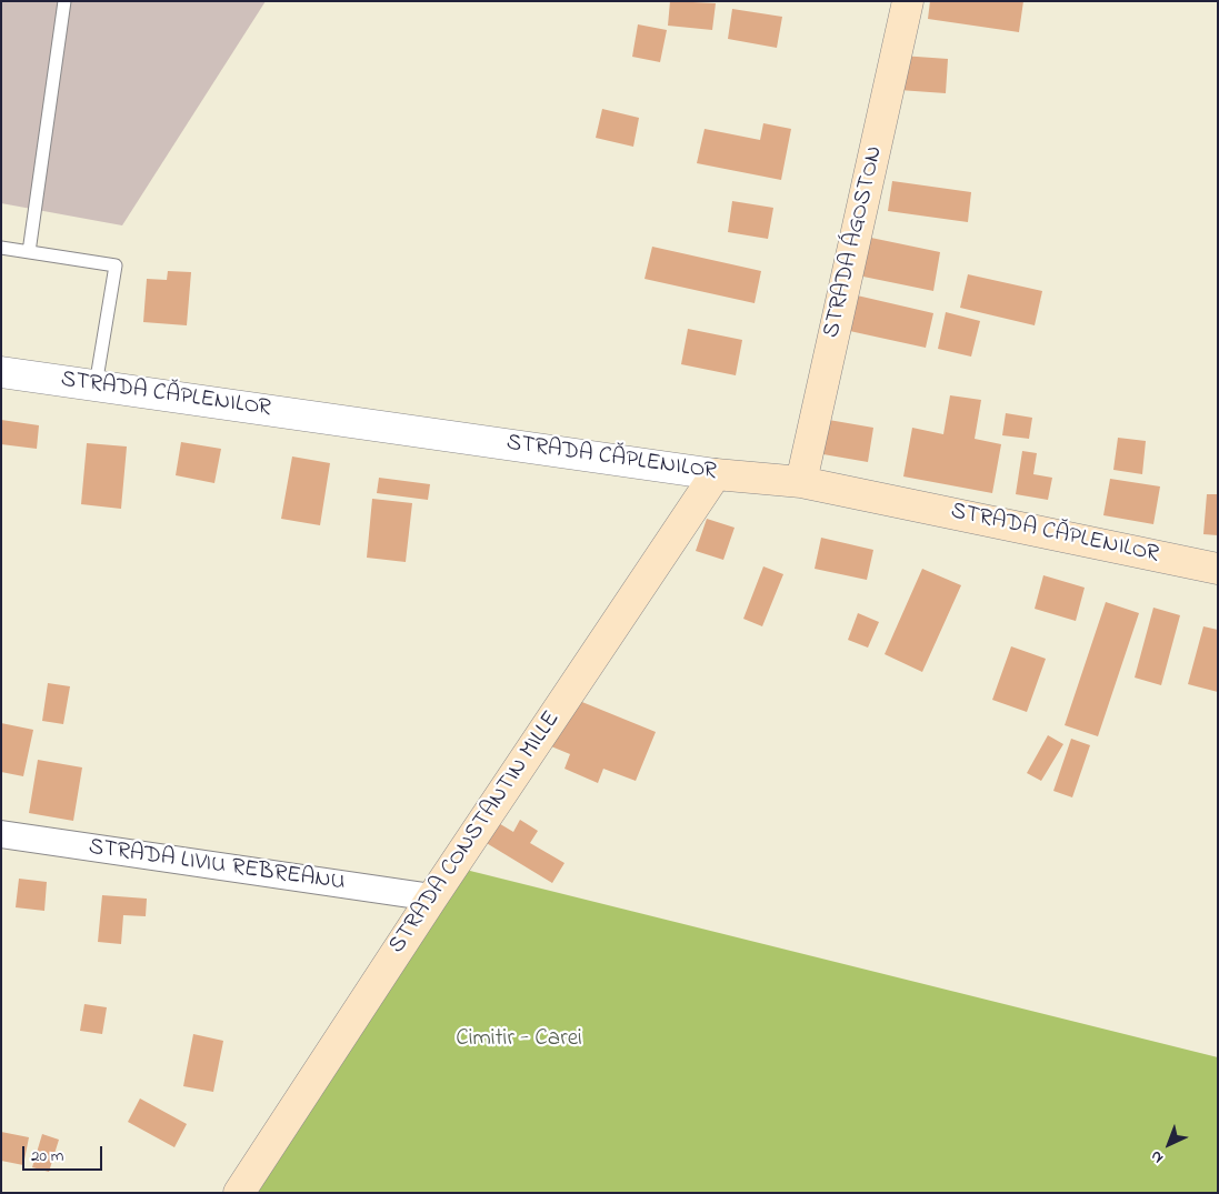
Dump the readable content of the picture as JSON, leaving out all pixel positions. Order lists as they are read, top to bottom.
{
  "streets": {
    "main road": ["STRADA ÁGOSTON", "STRADA CĂPLENILOR", "STRADA CONSTANTIN MILLE"],
    "street": ["STRADA LIVIU REBREANU"]
  },
  "crossings": [
    ["STRADA ÁGOSTON", "STRADA CĂPLENILOR"],
    ["STRADA CĂPLENILOR", "STRADA CONSTANTIN MILLE"],
    ["STRADA CONSTANTIN MILLE", "STRADA LIVIU REBREANU"]
  ],
  "parks": ["Cimitir - Carei"],
  "scale_bar": "20 m",
  "north": "bottom left"
}
